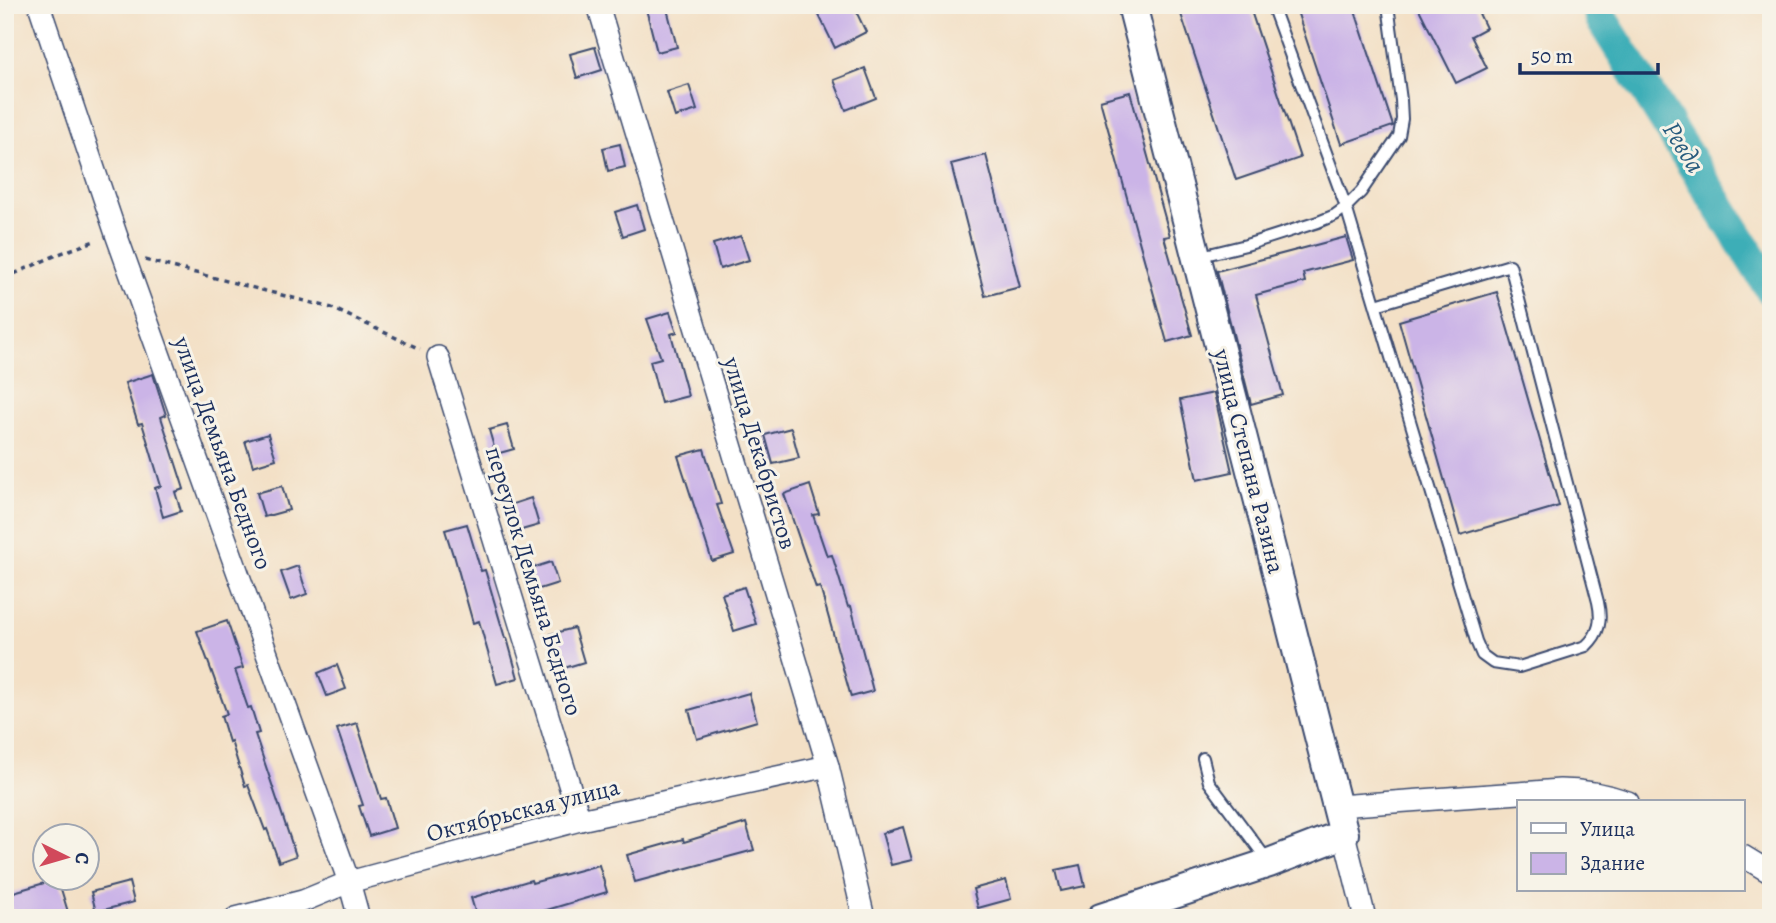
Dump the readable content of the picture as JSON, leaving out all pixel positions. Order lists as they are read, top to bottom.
{
  "streets": {
    "street": [
      "улица Демьяна Бедного",
      "улица Декабристов",
      "улица Степана Разина",
      "переулок Демьяна Бедного",
      "Октябрьская улица"
    ]
  },
  "crossings": [
    ["улица Демьяна Бедного", "Октябрьская улица"],
    ["улица Декабристов", "Октябрьская улица"],
    ["переулок Демьяна Бедного", "Октябрьская улица"]
  ],
  "water": ["Ревда"],
  "legend": ["Улица", "Здание"],
  "scale_bar": "50 m",
  "north": "right"
}
